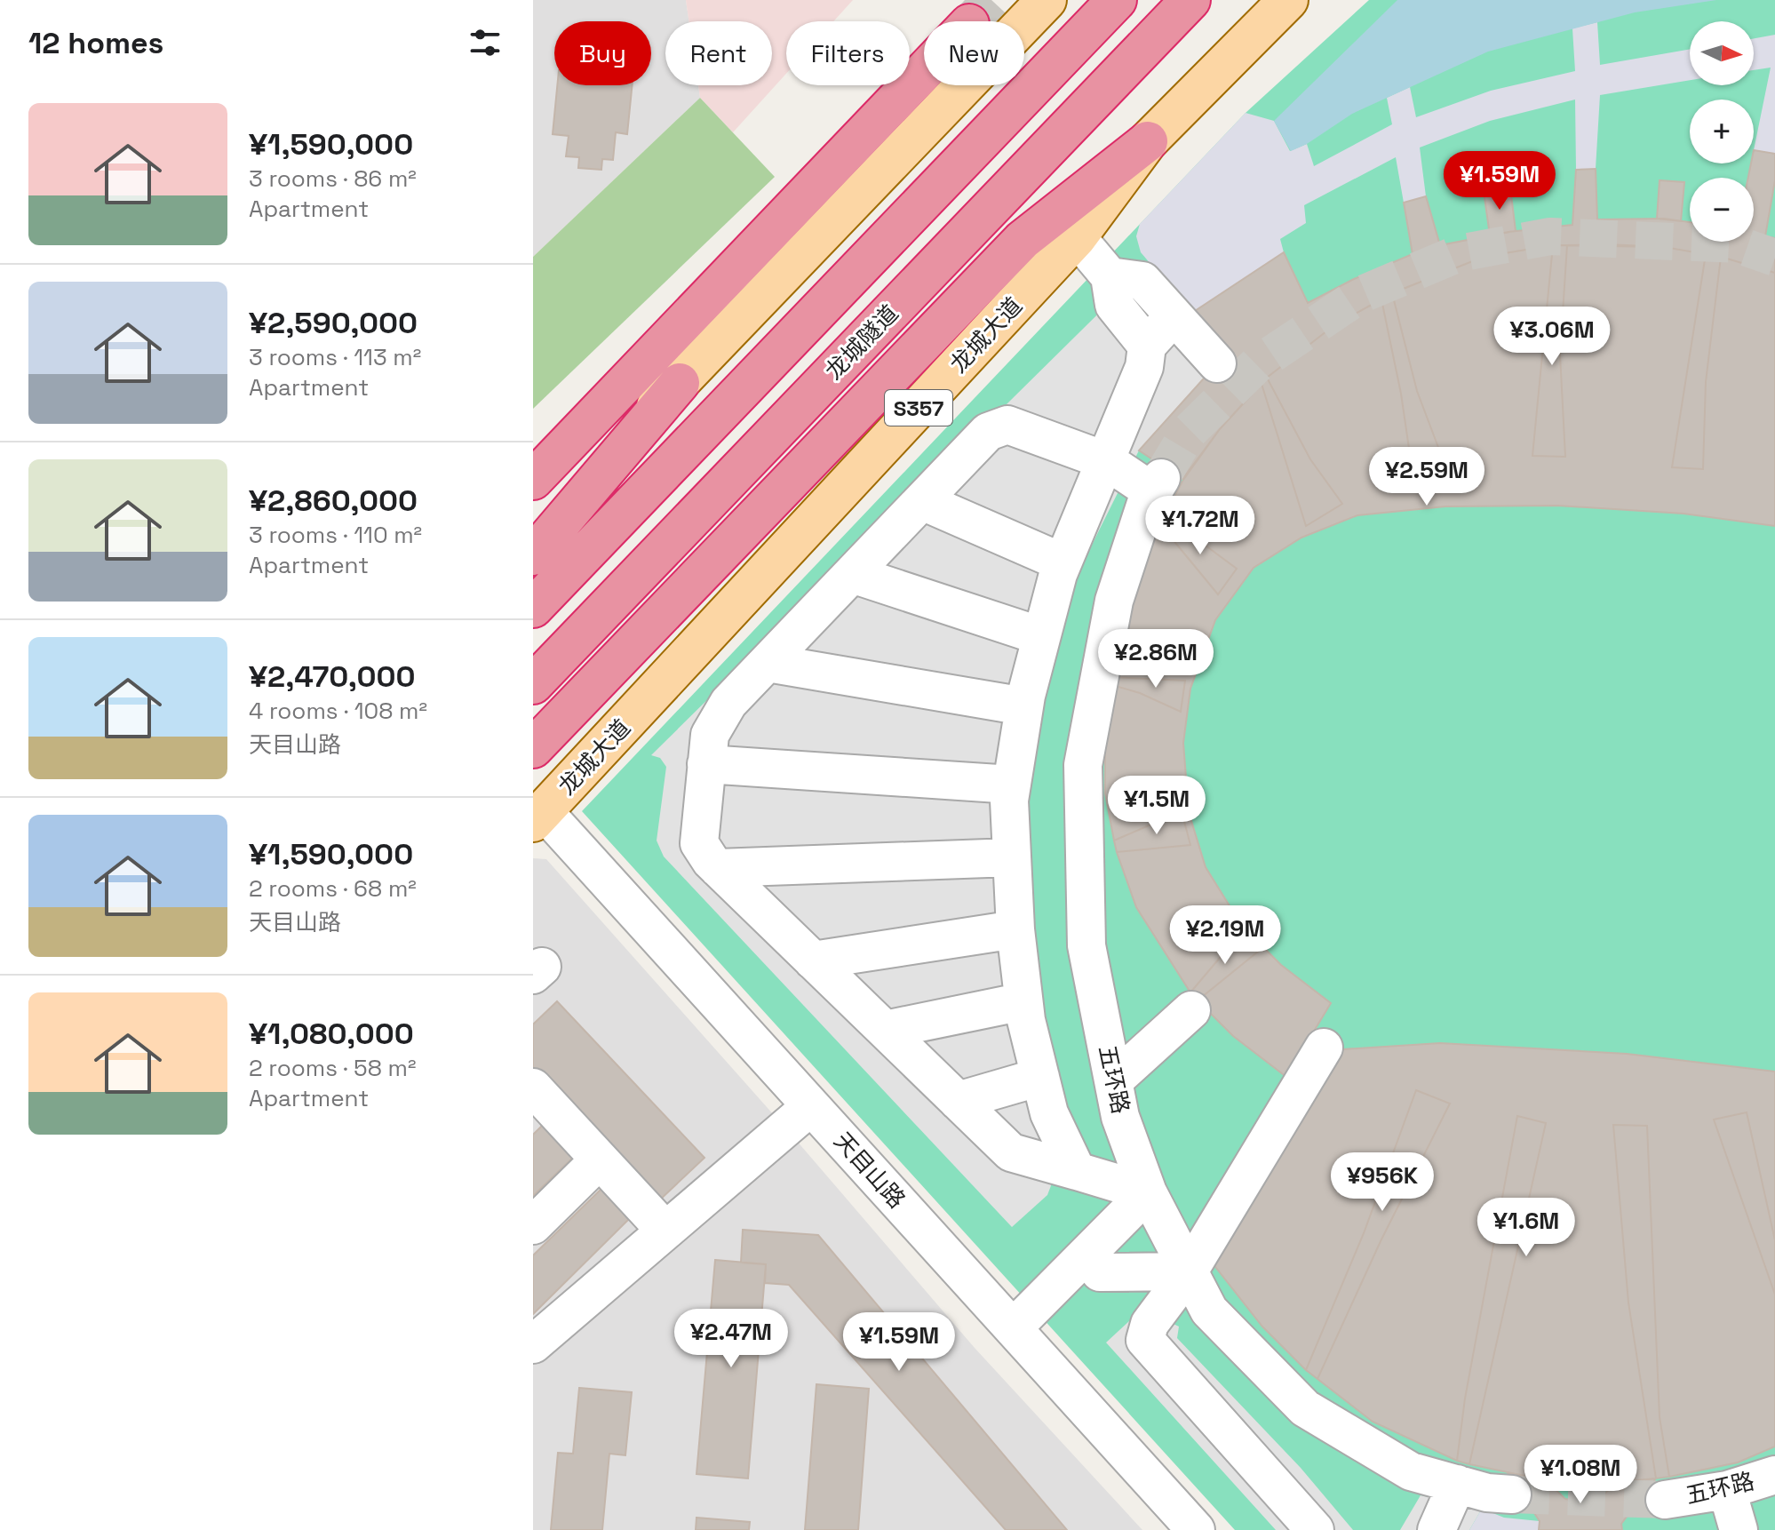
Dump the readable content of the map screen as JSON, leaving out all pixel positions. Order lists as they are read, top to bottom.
{
  "streets": {
    "highway": ["龙城隧道"],
    "main road": ["龙城大道", "S357"],
    "street": ["五环路", "天目山路"]
  },
  "crossings": [
    ["龙城大道", "天目山路"]
  ],
  "north": "right",
  "page": {
    "heading": "12 homes",
    "map_buttons": ["+", "−"],
    "chip": [
      "Buy",
      "Rent",
      "Filters",
      "New"
    ],
    "list": [
      {
        "name": "¥1,590,000",
        "note": "3 rooms · 86 m² · Apartment"
      },
      {
        "name": "¥2,590,000",
        "note": "3 rooms · 113 m² · Apartment"
      },
      {
        "name": "¥2,860,000",
        "note": "3 rooms · 110 m² · Apartment"
      },
      {
        "name": "¥2,470,000",
        "note": "4 rooms · 108 m² · 天目山路"
      },
      {
        "name": "¥1,590,000",
        "note": "2 rooms · 68 m² · 天目山路"
      },
      {
        "name": "¥1,080,000",
        "note": "2 rooms · 58 m² · Apartment"
      }
    ],
    "price": [
      "¥1.59M",
      "¥3.06M",
      "¥2.59M",
      "¥1.72M",
      "¥2.86M",
      "¥1.5M",
      "¥2.19M",
      "¥956K",
      "¥1.6M",
      "¥2.47M",
      "¥1.59M",
      "¥1.08M"
    ]
  }
}
